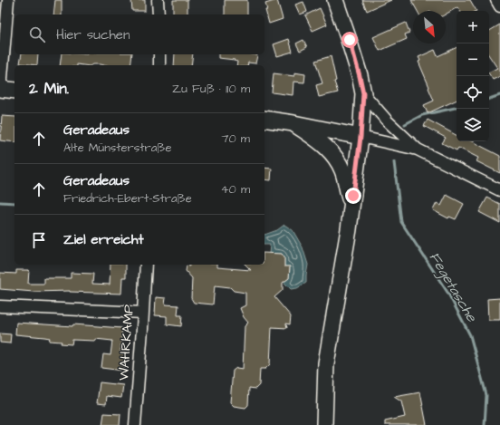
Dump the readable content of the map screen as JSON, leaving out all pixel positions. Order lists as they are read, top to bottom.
{
  "streets": {
    "street": ["WAHRKAMP"]
  },
  "water": ["Fegetasche"],
  "north": "bottom right",
  "page": {
    "map_buttons": ["+", "−"],
    "search": "Hier suchen",
    "heading": ["2 Min.", "Zu Fuß · 110 m"],
    "list": [
      ["Geradeaus", "Alte Münsterstraße", "70 m"],
      ["Geradeaus", "Friedrich-Ebert-Straße", "40 m"],
      "Ziel erreicht"
    ]
  }
}
